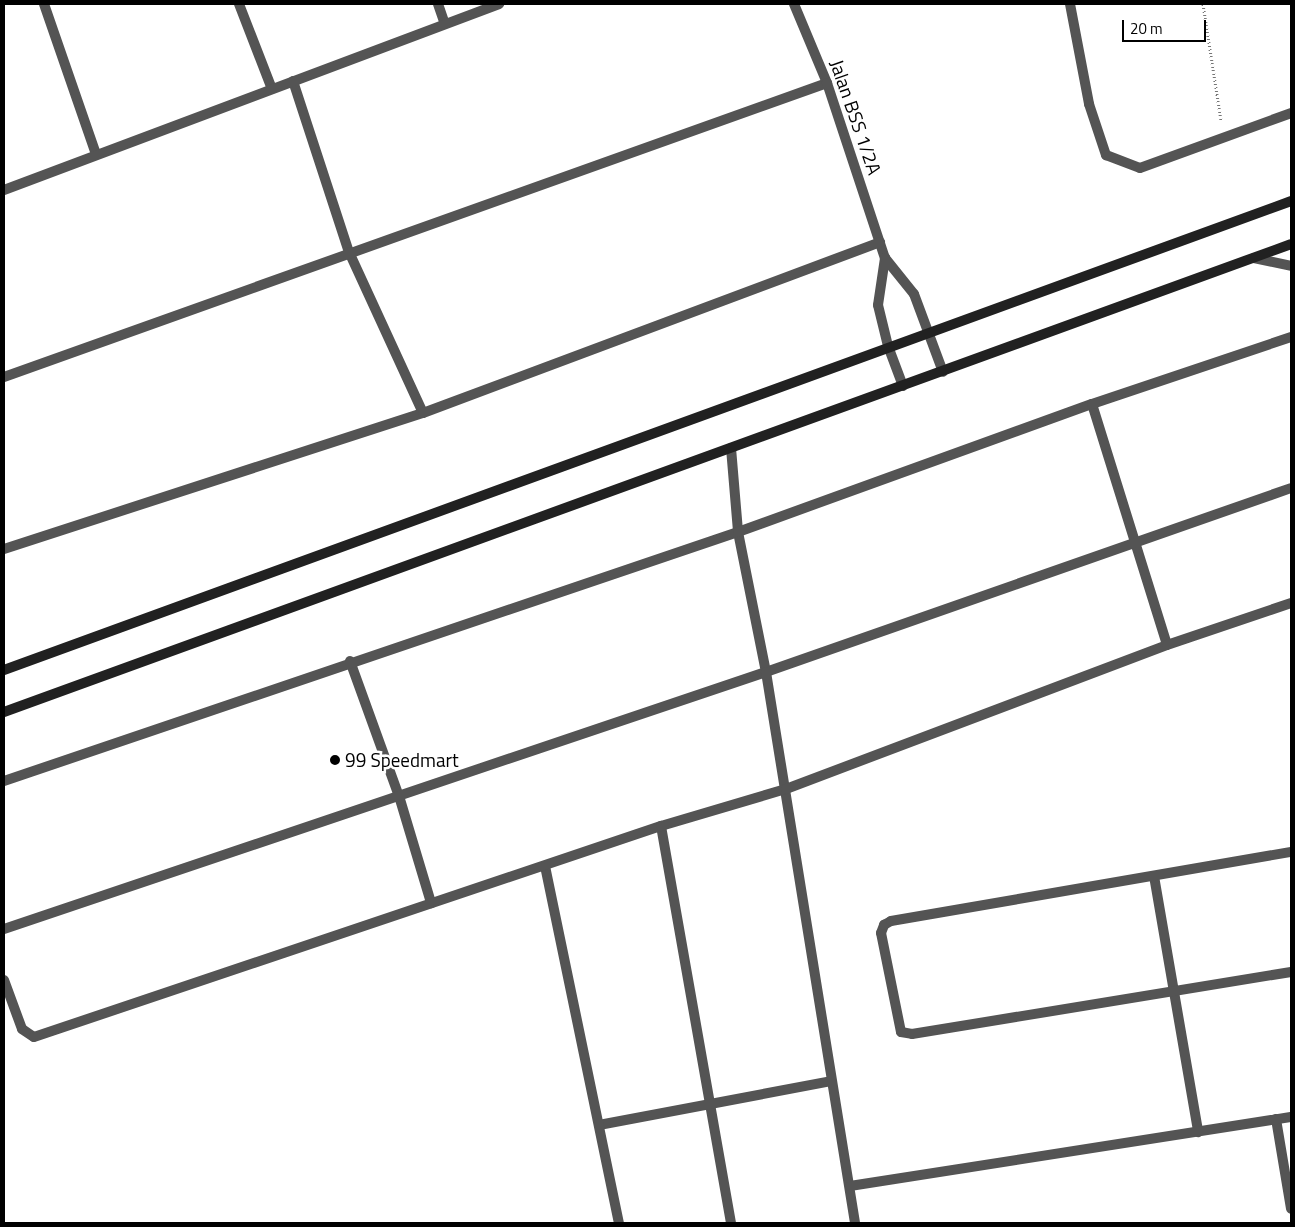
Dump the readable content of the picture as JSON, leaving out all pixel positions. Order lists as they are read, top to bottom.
{
  "streets": {
    "street": ["Jalan BSS 1/2A"]
  },
  "places": ["99 Speedmart"],
  "scale_bar": "20 m"
}
